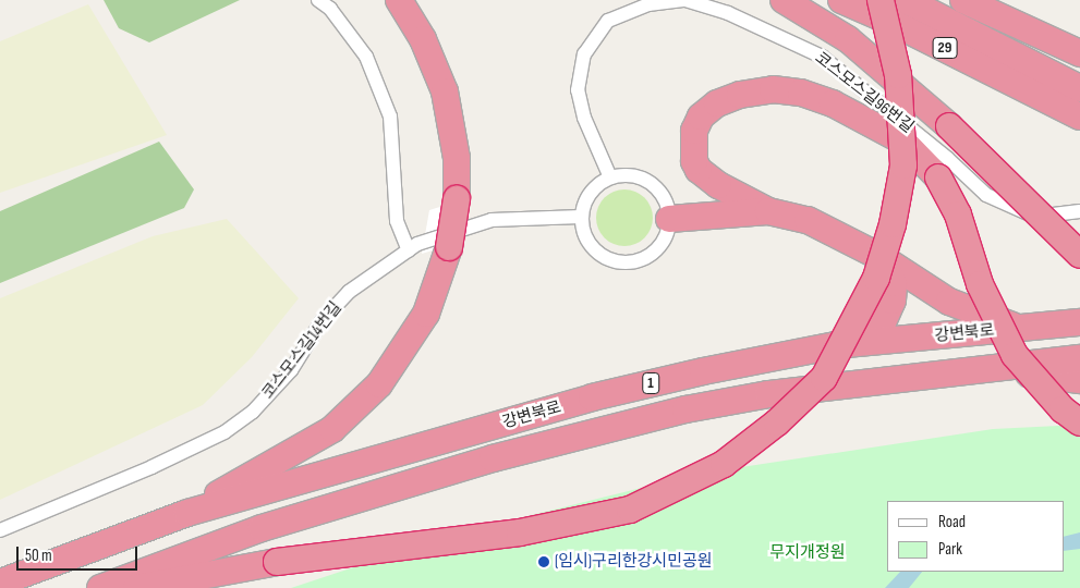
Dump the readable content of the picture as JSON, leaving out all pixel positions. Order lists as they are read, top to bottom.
{
  "streets": {
    "highway": ["29", "강변북로", "1"],
    "street": ["코스모스길96번길", "코스모스길14번길"]
  },
  "crossings": [
    ["코스모스길96번길", "코스모스길14번길"]
  ],
  "parks": ["무지개정원"],
  "places": ["(임시)구리한강시민공원"],
  "legend": ["Road", "Park"],
  "scale_bar": "50 m"
}
